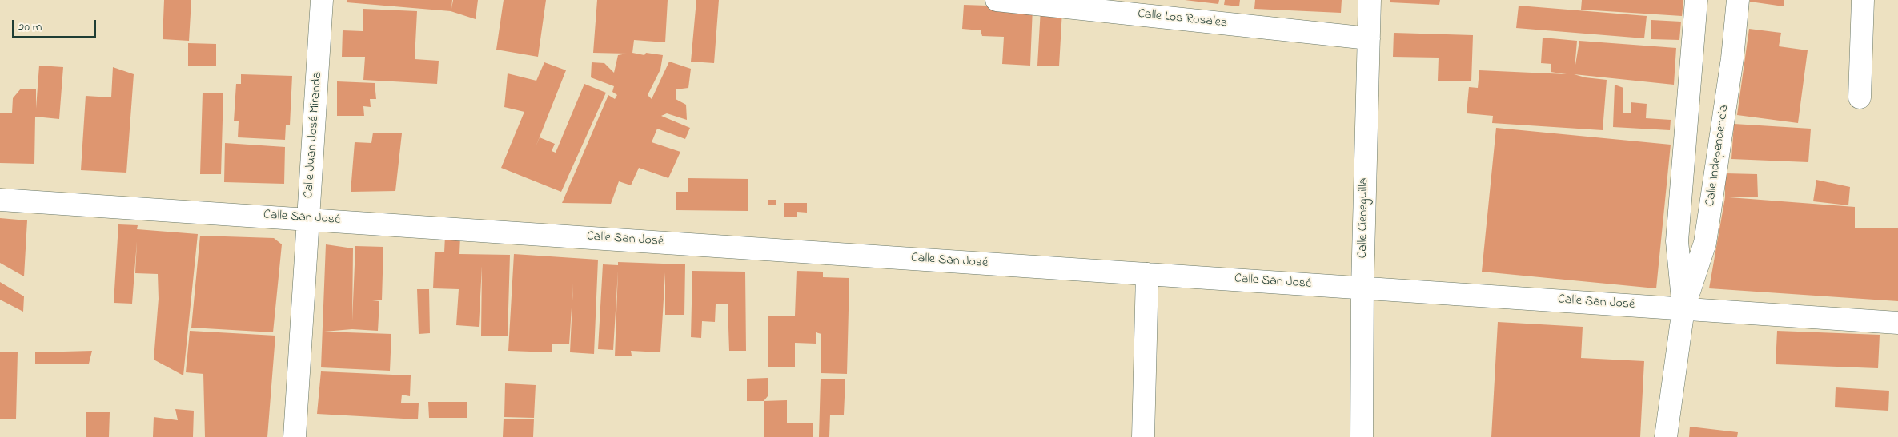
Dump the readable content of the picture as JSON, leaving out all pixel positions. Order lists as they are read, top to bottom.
{
  "streets": {
    "street": [
      "Calle Los Rosales",
      "Calle Juan José Miranda",
      "Calle Independencia",
      "Calle San José",
      "Calle Cieneguilla"
    ]
  },
  "crossings": [
    ["Calle Los Rosales", "Calle Cieneguilla"],
    ["Calle Juan José Miranda", "Calle San José"],
    ["Calle Independencia", "Calle San José"],
    ["Calle San José", "Calle Cieneguilla"]
  ],
  "scale_bar": "20 m"
}
